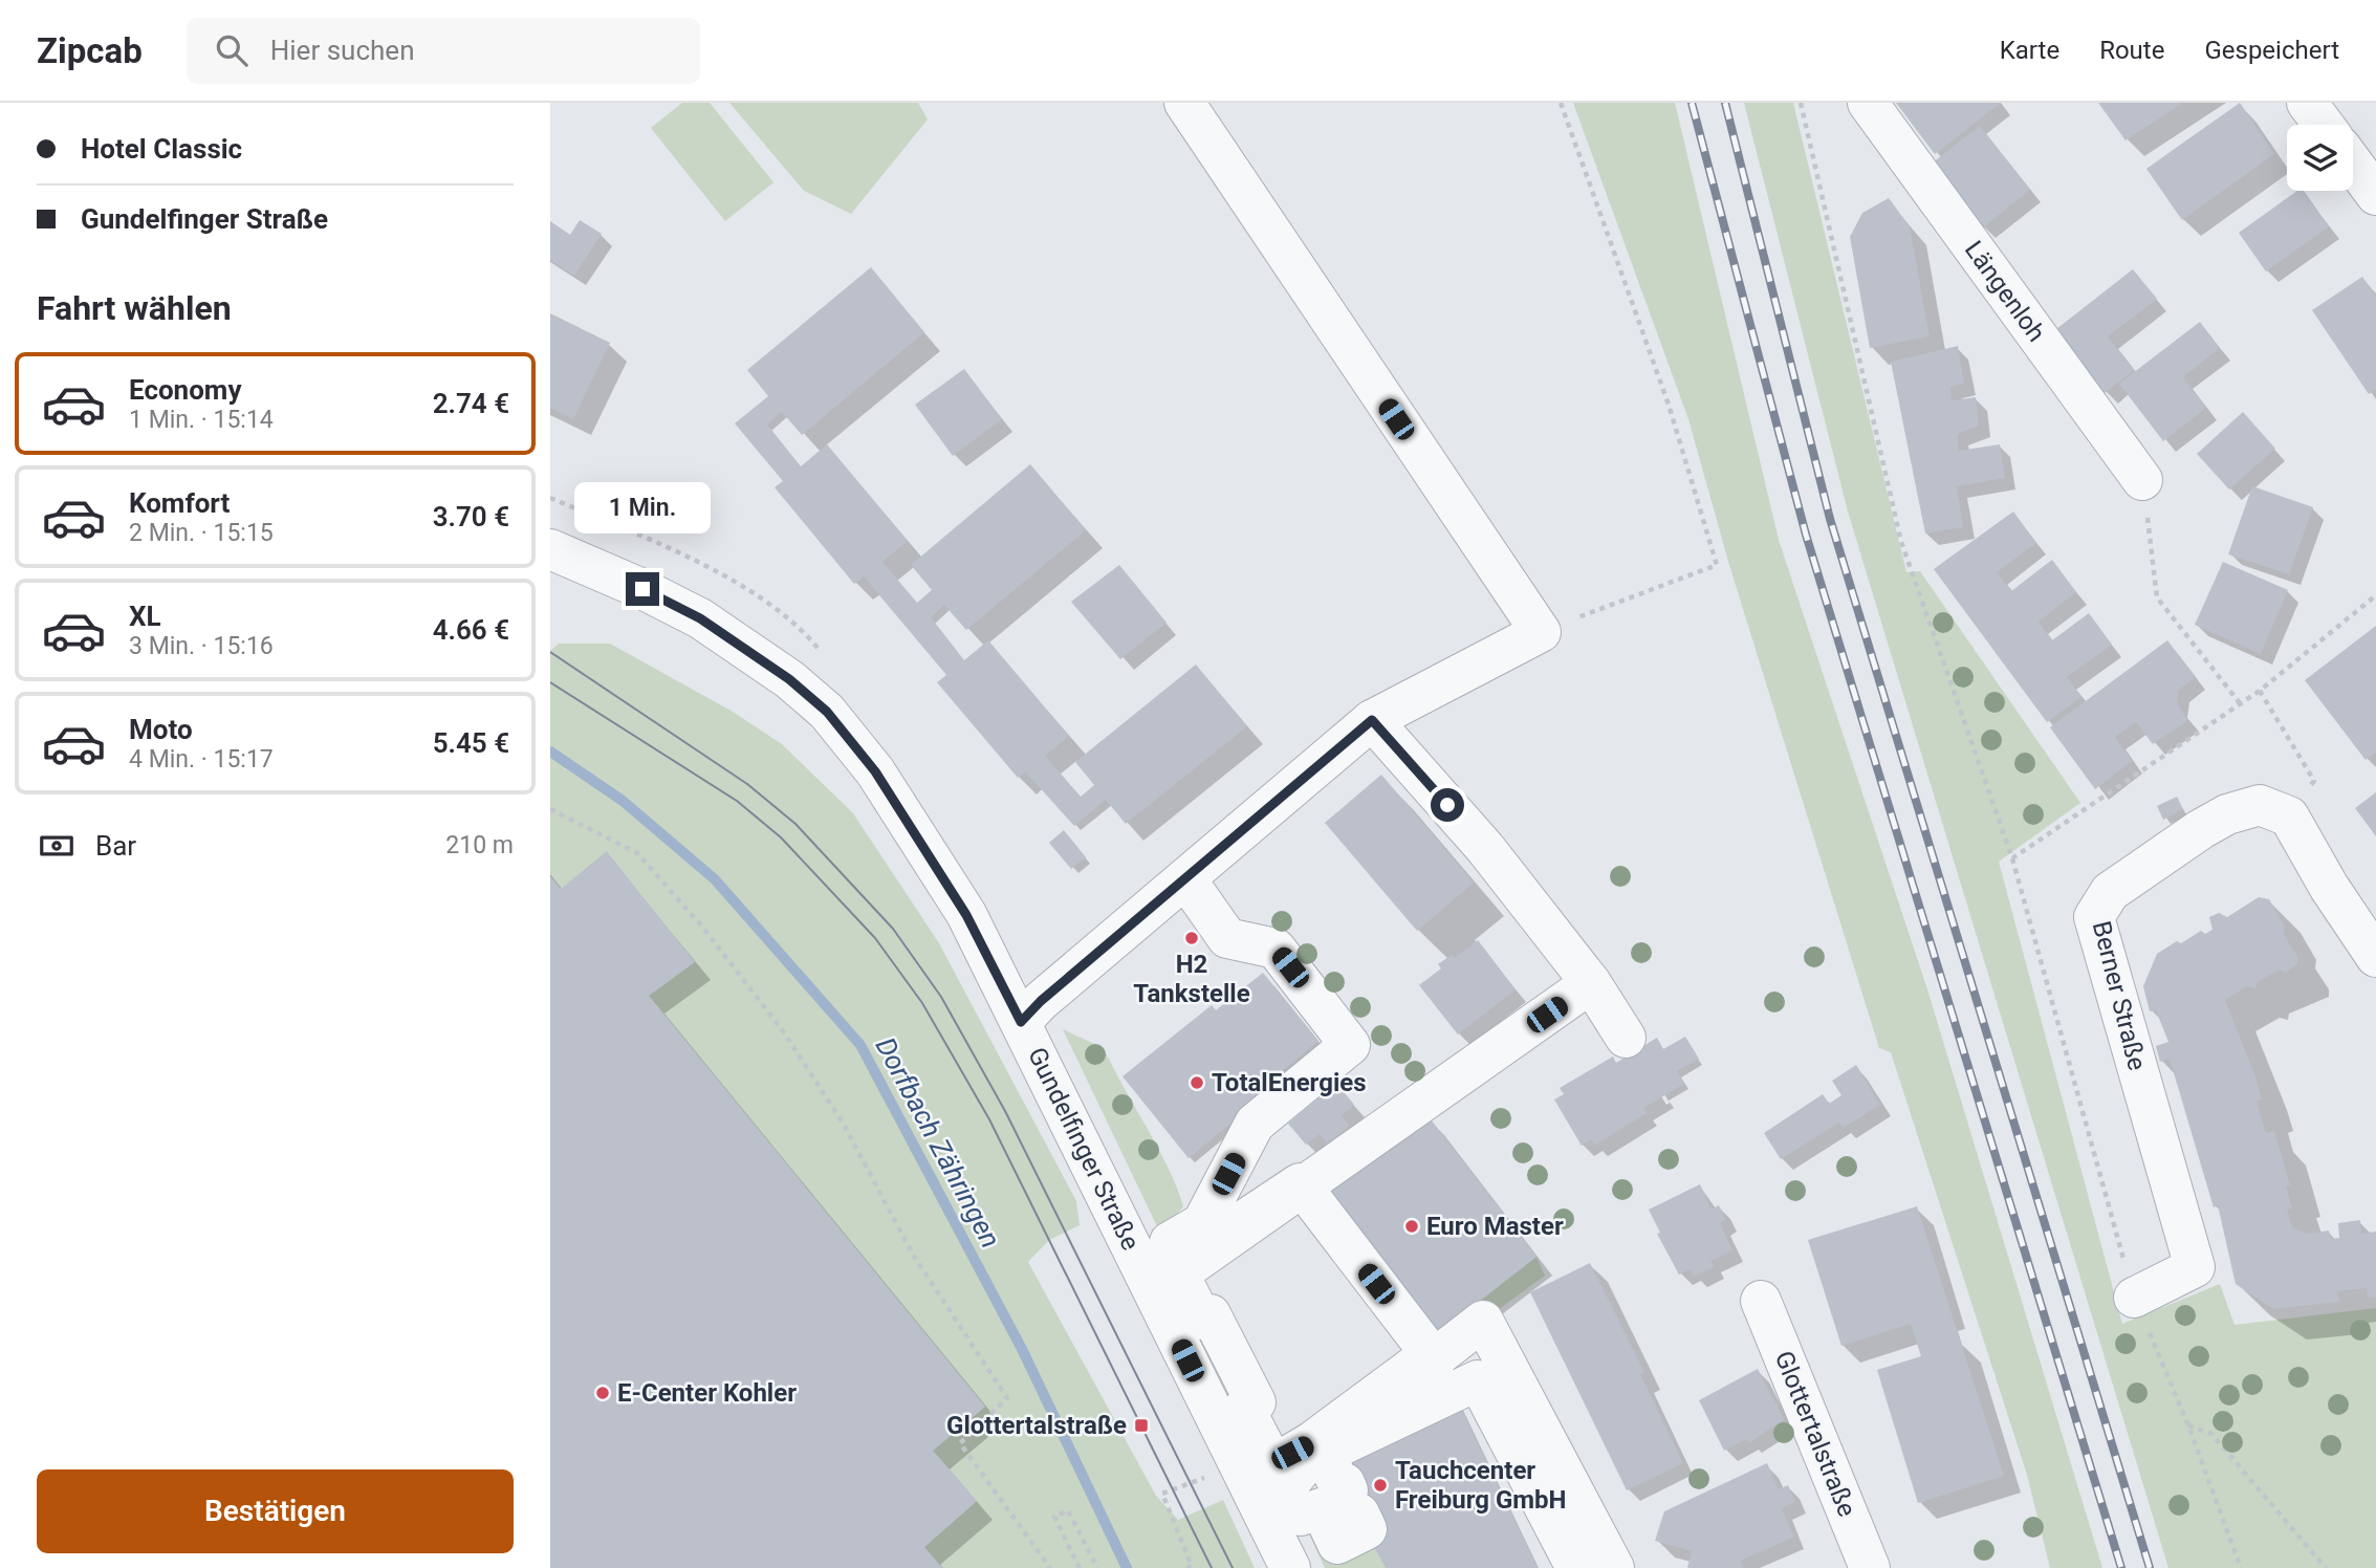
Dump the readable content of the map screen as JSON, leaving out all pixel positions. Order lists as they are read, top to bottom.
{
  "streets": {
    "street": [
      "Längenloh",
      "Berner Straße",
      "Gundelfinger Straße",
      "Glottertalstraße"
    ]
  },
  "water": ["Dorfbach Zähringen"],
  "places": {
    "other": [
      "H2 Tankstelle",
      "TotalEnergies",
      "Euro Master",
      "E-Center Kohler",
      "Tauchcenter Freiburg GmbH"
    ],
    "transit": ["Glottertalstraße"]
  },
  "page": {
    "header": "Zipcab",
    "search": "Hier suchen",
    "nav": ["Karte", "Route", "Gespeichert"],
    "banner": ["Hotel Classic", "Gundelfinger Straße"],
    "heading": "Fahrt wählen",
    "list": [
      {
        "name": "Economy",
        "note": "1 Min. · 15:14",
        "value": "2.74 €"
      },
      {
        "name": "Komfort",
        "note": "2 Min. · 15:15",
        "value": "3.70 €"
      },
      {
        "name": "XL",
        "note": "3 Min. · 15:16",
        "value": "4.66 €"
      },
      {
        "name": "Moto",
        "note": "4 Min. · 15:17",
        "value": "5.45 €"
      }
    ],
    "bubble": "1 Min.",
    "pay": ["Bar", "210 m"],
    "buttons": "Bestätigen"
  }
}
